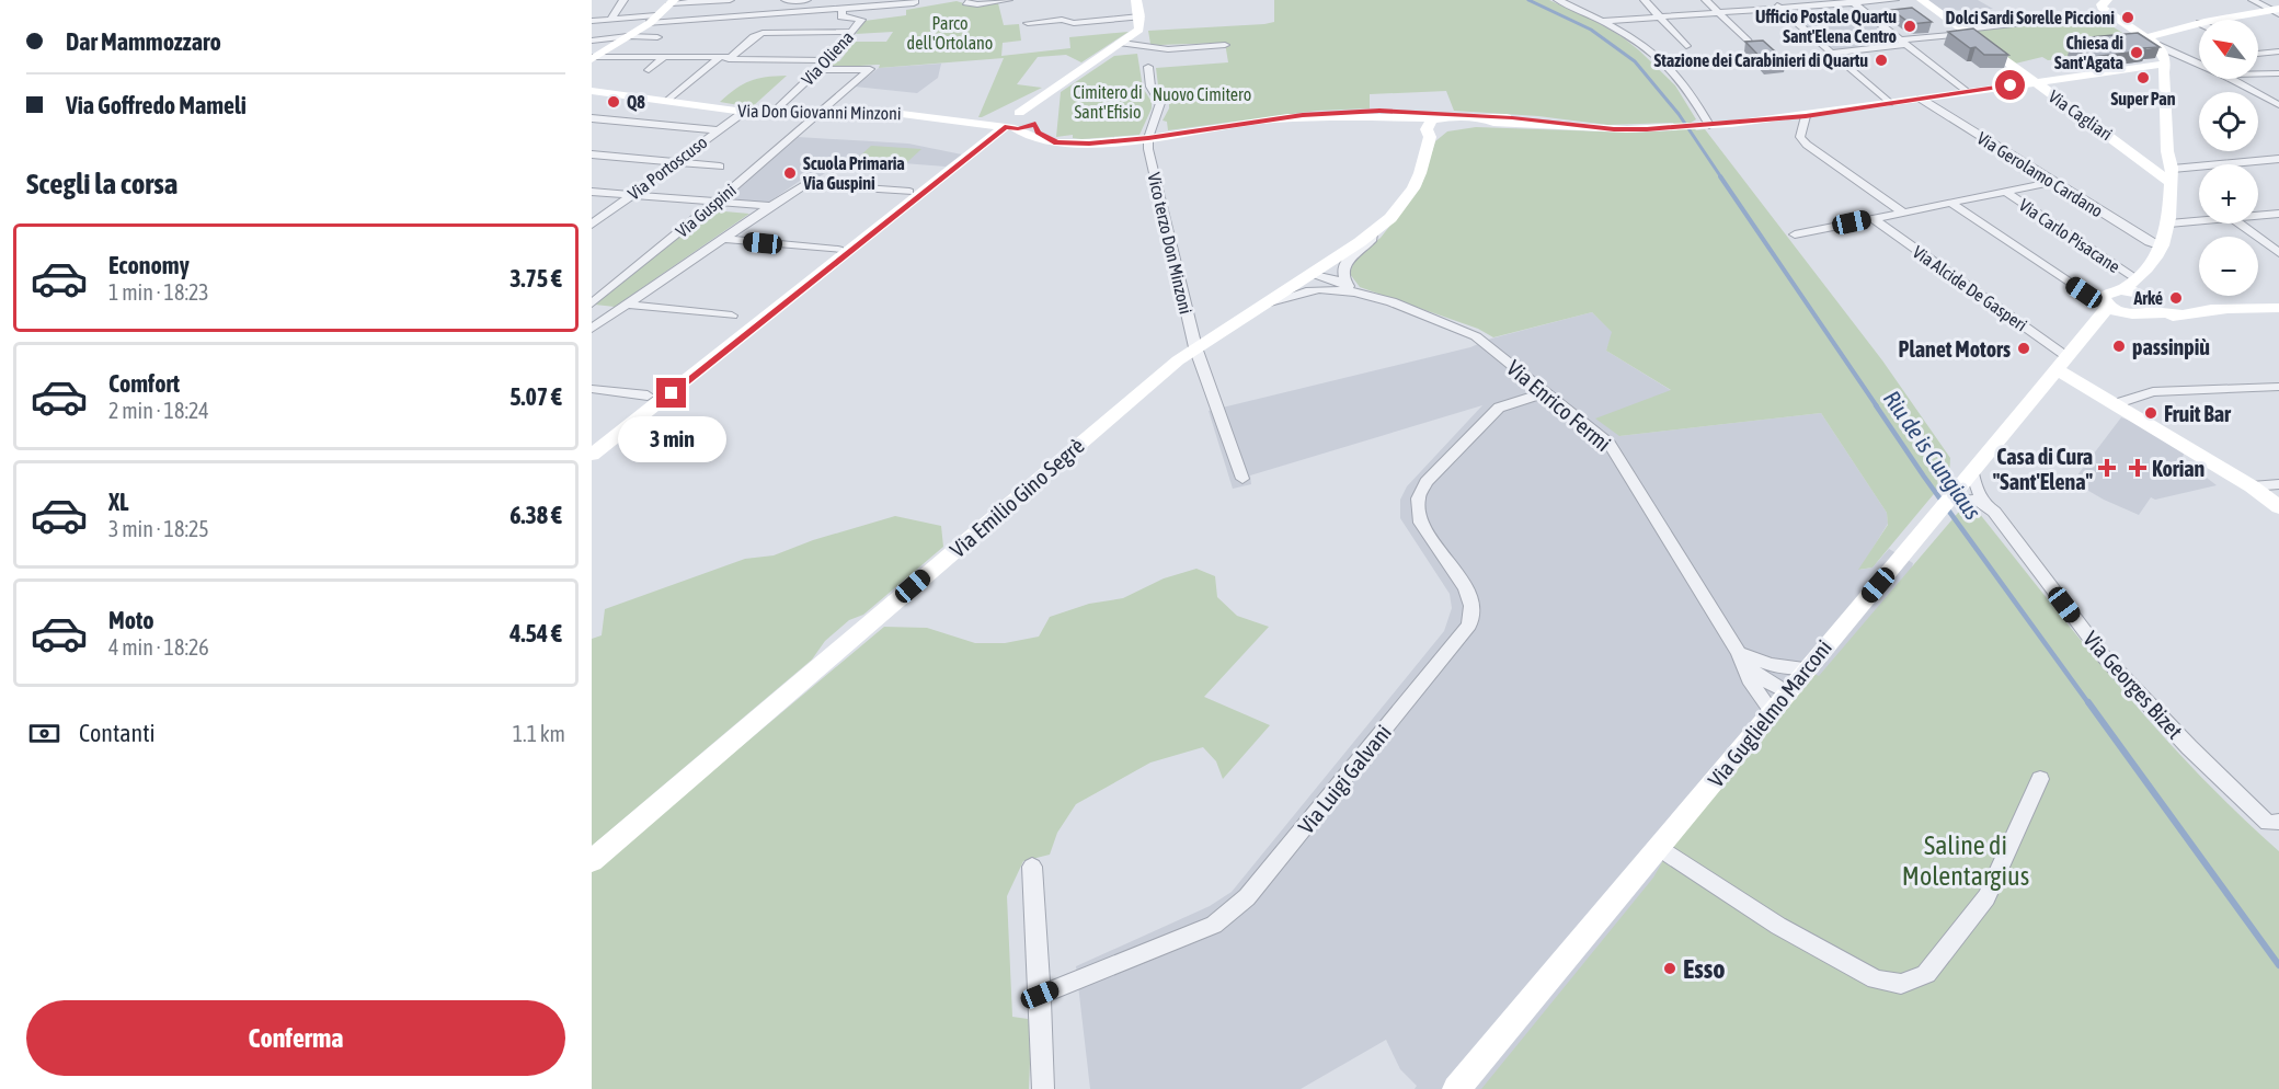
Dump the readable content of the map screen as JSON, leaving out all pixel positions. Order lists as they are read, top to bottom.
{
  "streets": {
    "street": [
      "Via Oliena",
      "Via Don Giovanni Minzoni",
      "Via Cagliari",
      "Via Portoscuso",
      "Via Gerolamo Cardano",
      "Via Guspini",
      "Via Carlo Pisacane",
      "Vico terzo Don Minzoni",
      "Via Alcide De Gasperi",
      "Via Enrico Fermi",
      "Via Emilio Gino Segrè",
      "Via Georges Bizet",
      "Via Guglielmo Marconi",
      "Via Luigi Galvani"
    ]
  },
  "crossings": [
    ["Via Oliena", "Via Don Giovanni Minzoni"],
    ["Via Oliena", "Via Guspini"],
    ["Via Don Giovanni Minzoni", "Via Portoscuso"],
    ["Via Don Giovanni Minzoni", "Via Guspini"],
    ["Via Don Giovanni Minzoni", "Vico terzo Don Minzoni"],
    ["Via Carlo Pisacane", "Via Guglielmo Marconi"],
    ["Vico terzo Don Minzoni", "Via Emilio Gino Segrè"],
    ["Via Alcide De Gasperi", "Via Guglielmo Marconi"],
    ["Via Enrico Fermi", "Via Guglielmo Marconi"],
    ["Via Enrico Fermi", "Via Luigi Galvani"],
    ["Via Georges Bizet", "Via Guglielmo Marconi"]
  ],
  "water": ["Riu de is Cungiaus"],
  "parks": [
    "Parco dell'Ortolano",
    "Cimitero di Sant'Efisio",
    "Nuovo Cimitero",
    "Saline di Molentargius"
  ],
  "places": {
    "other": [
      "Dolci Sardi Sorelle Piccioni",
      "Ufficio Postale Quartu Sant'Elena Centro",
      "Chiesa di Sant'Agata",
      "Stazione dei Carabinieri di Quartu",
      "Super Pan",
      "Q8",
      "Scuola Primaria Via Guspini",
      "Arké",
      "passinpiù",
      "Planet Motors",
      "Fruit Bar",
      "Esso"
    ],
    "health": ["Casa di Cura \"Sant'Elena\"", "Korian"]
  },
  "north": "top left",
  "page": {
    "banner": ["Dar Mammozzaro", "Via Goffredo Mameli"],
    "map_buttons": ["+", "−"],
    "heading": "Scegli la corsa",
    "list": [
      {
        "name": "Economy",
        "note": "1 min · 18:23",
        "value": "3.75 €"
      },
      {
        "name": "Comfort",
        "note": "2 min · 18:24",
        "value": "5.07 €"
      },
      {
        "name": "XL",
        "note": "3 min · 18:25",
        "value": "6.38 €"
      },
      {
        "name": "Moto",
        "note": "4 min · 18:26",
        "value": "4.54 €"
      }
    ],
    "bubble": "3 min",
    "pay": ["Contanti", "1.1 km"],
    "buttons": "Conferma"
  }
}
